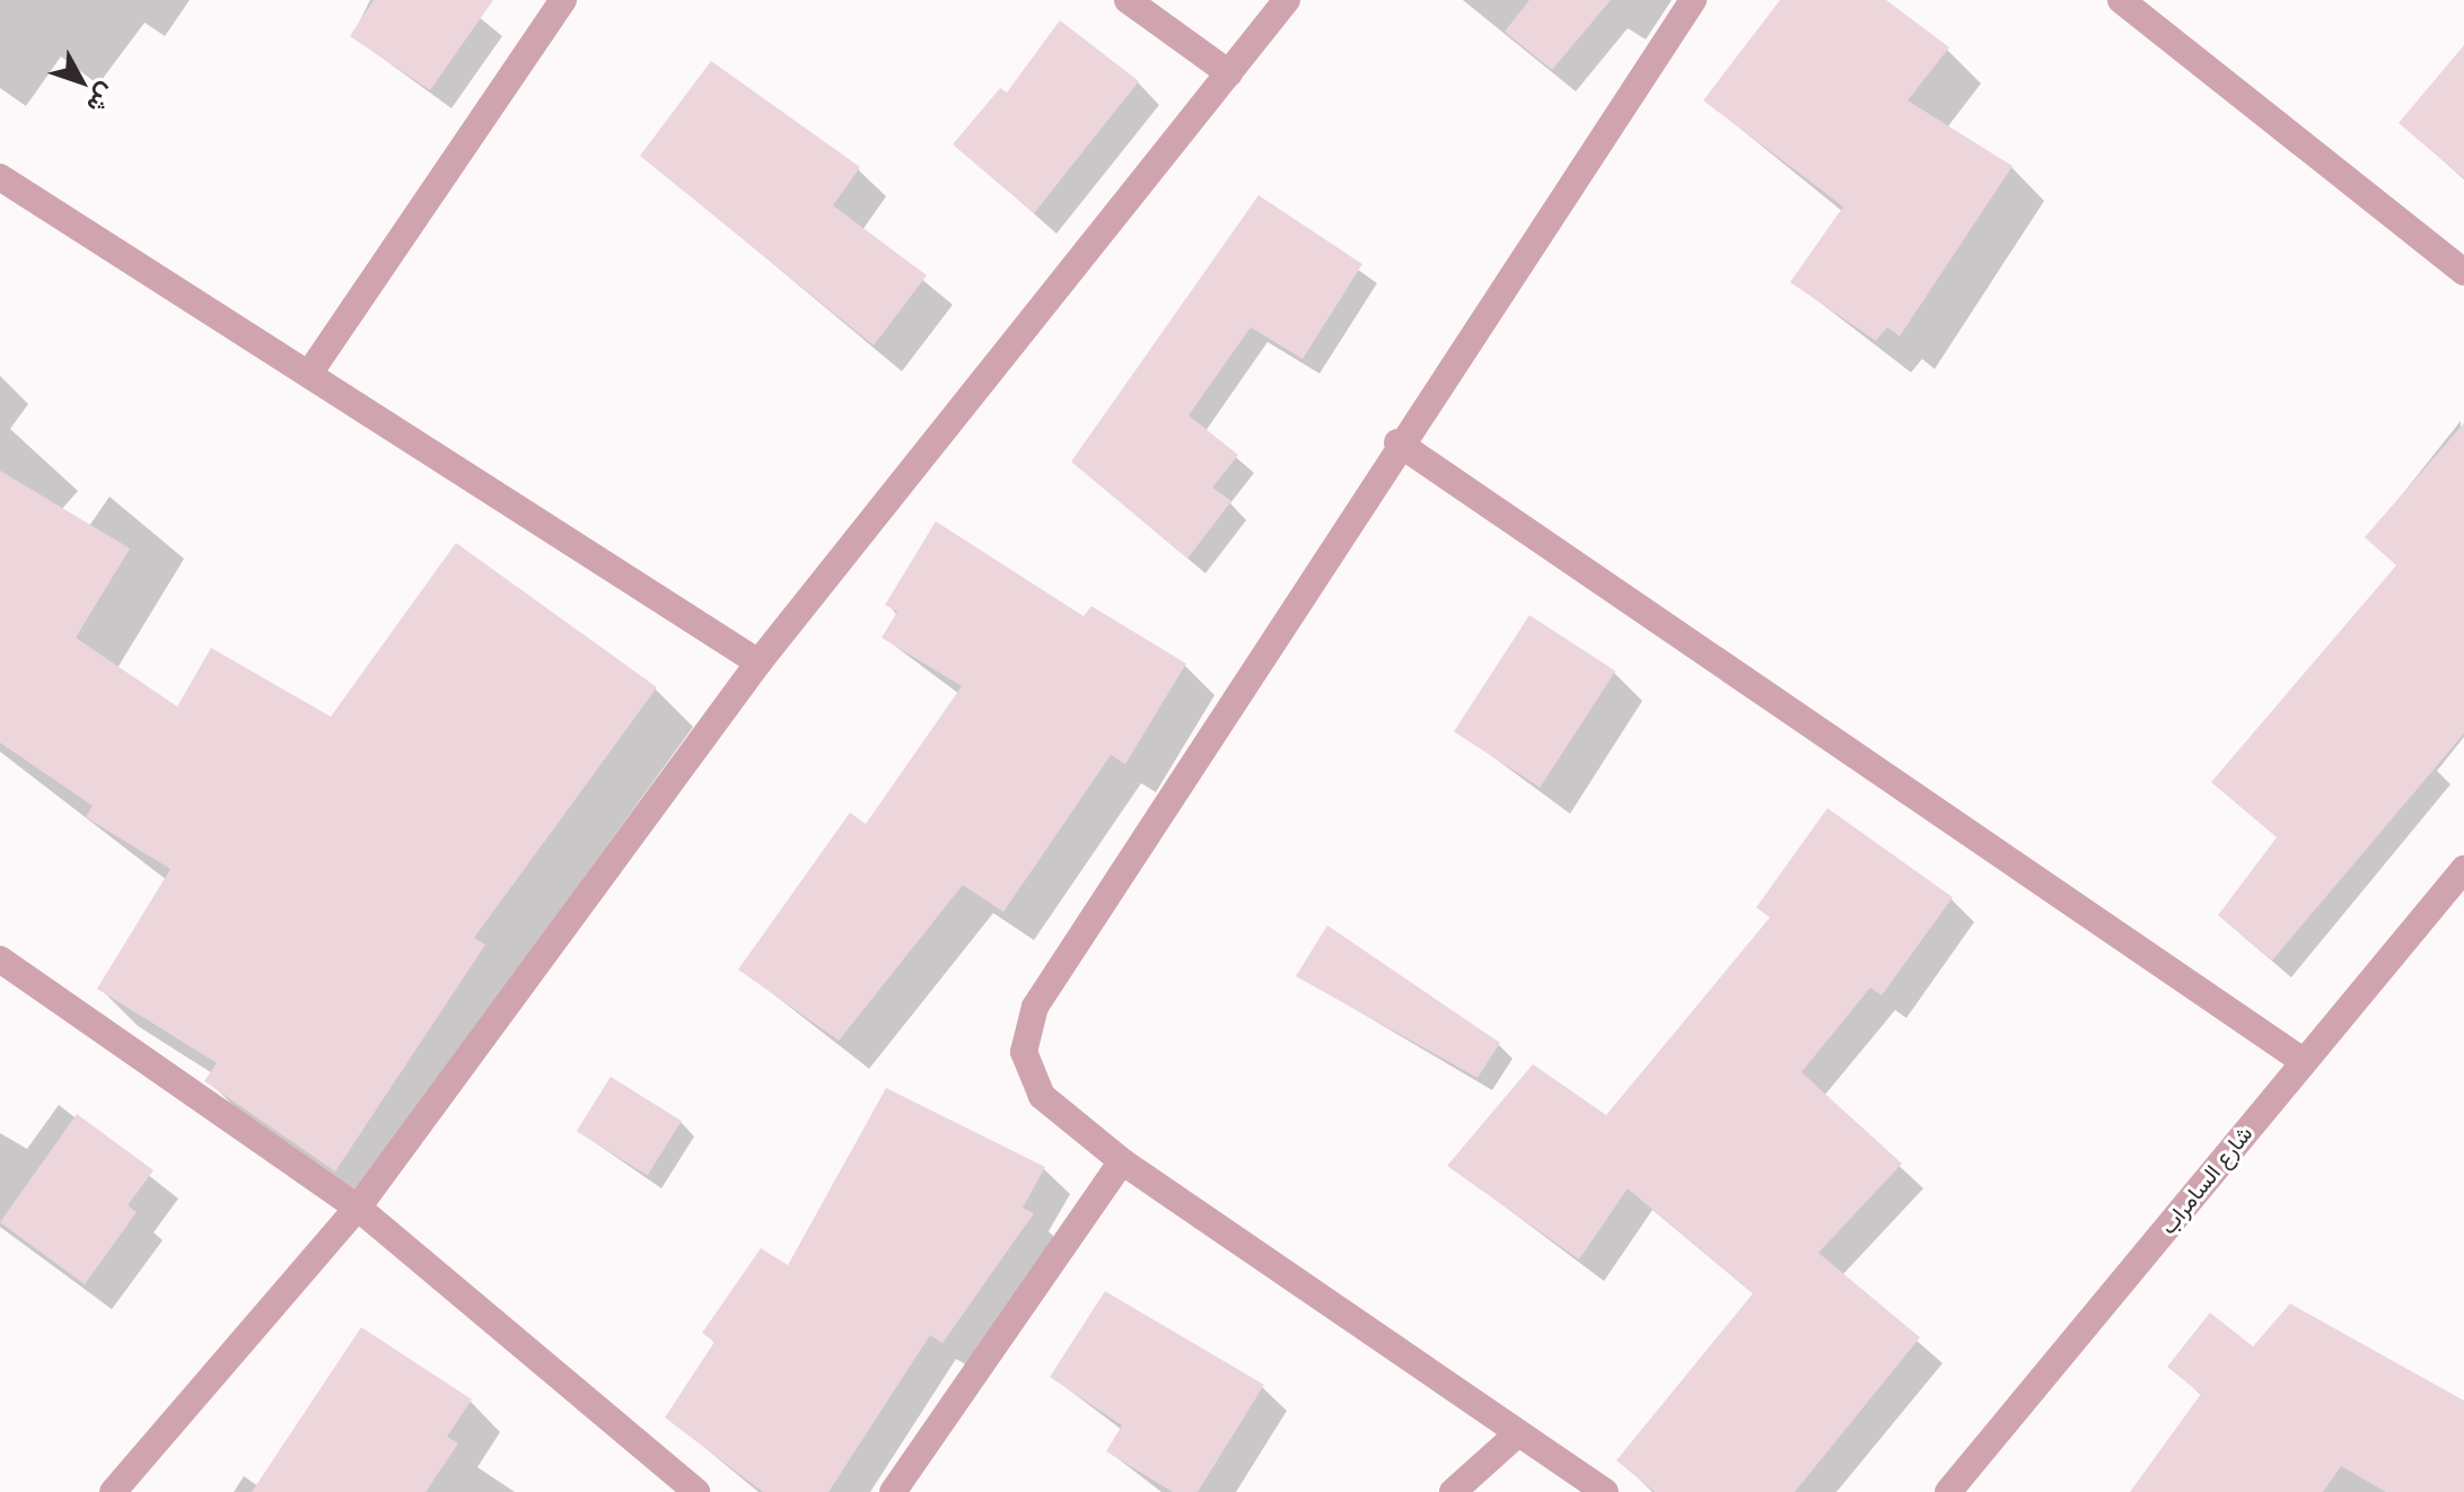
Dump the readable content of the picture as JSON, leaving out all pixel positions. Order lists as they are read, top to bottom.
{
  "streets": {
    "street": ["شارع السامراب"]
  },
  "north": "bottom right"
}
